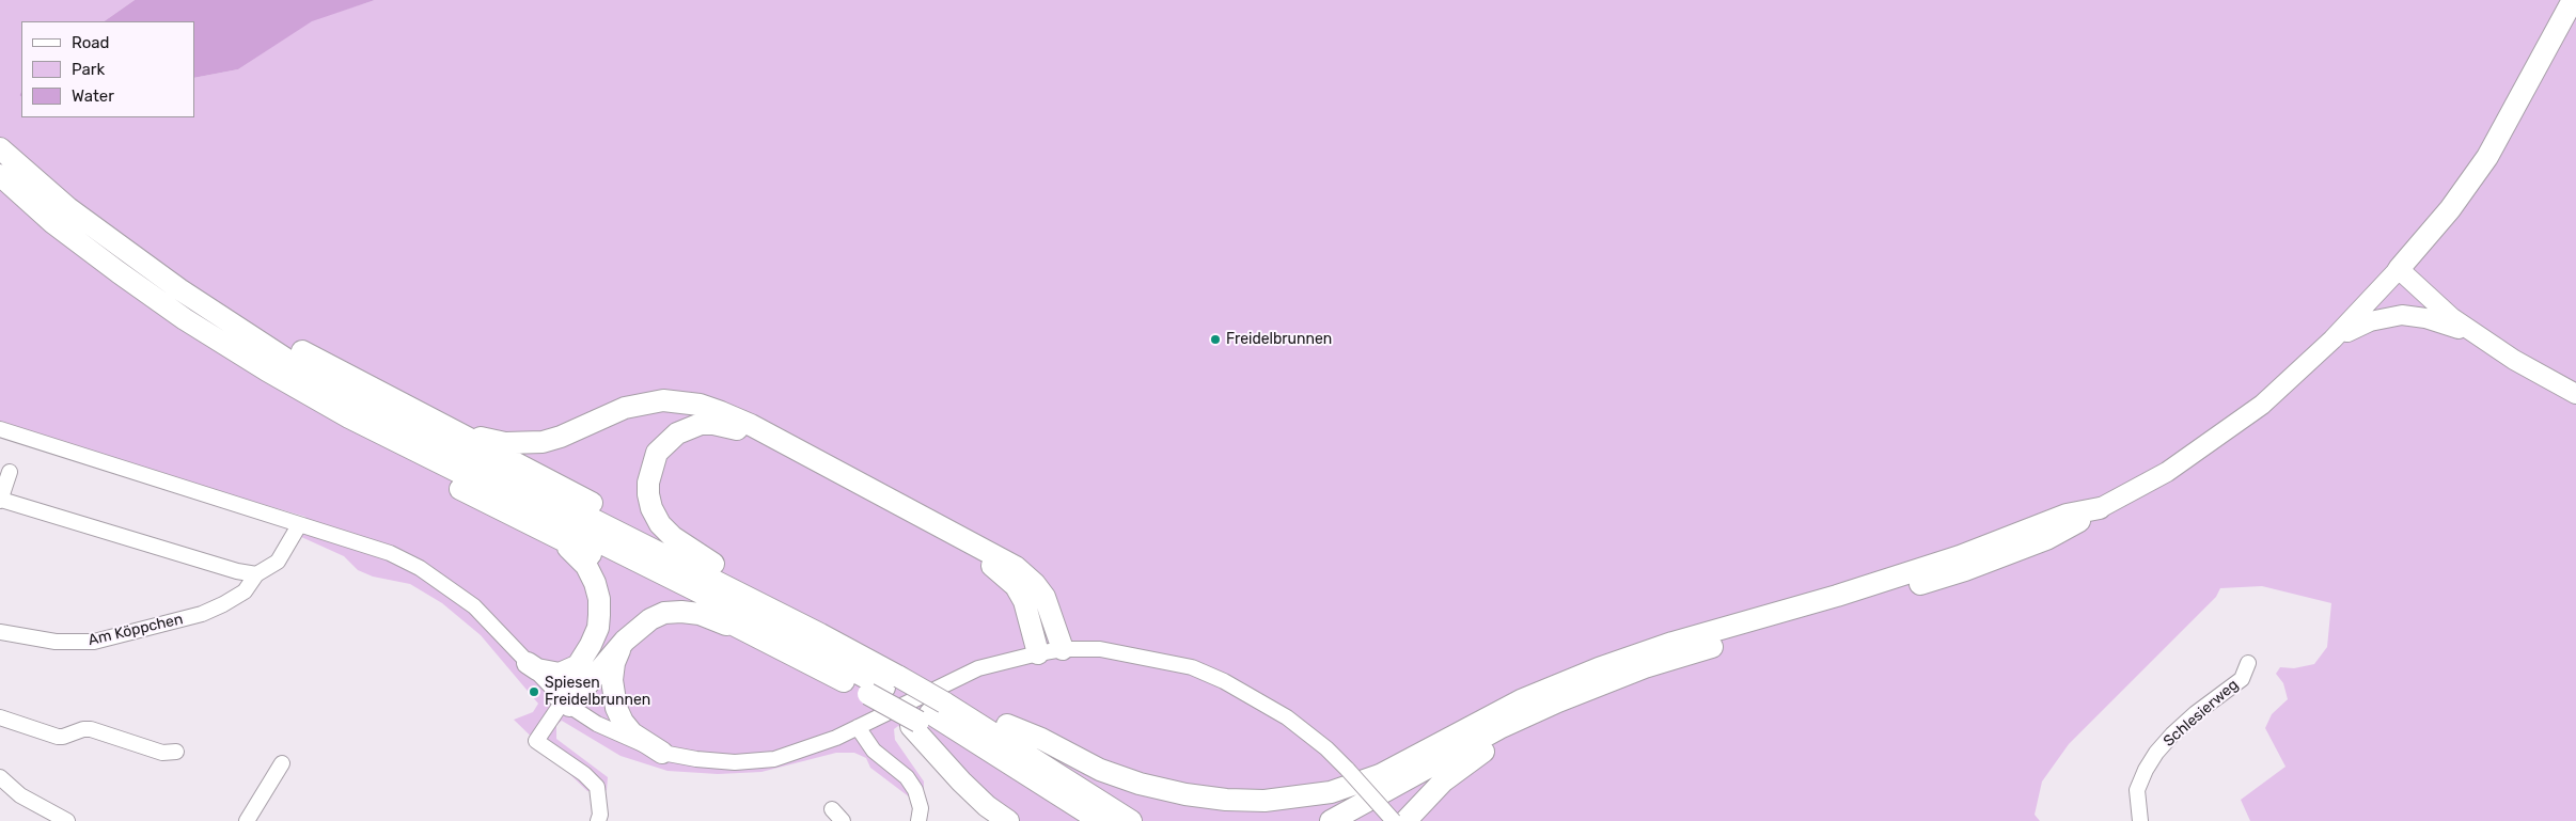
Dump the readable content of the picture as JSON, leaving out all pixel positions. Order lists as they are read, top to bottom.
{
  "streets": {
    "street": ["Am Köppchen", "Schlesierweg"]
  },
  "places": ["Freidelbrunnen", "Spiesen Freidelbrunnen"],
  "legend": ["Road", "Park", "Water"]
}
